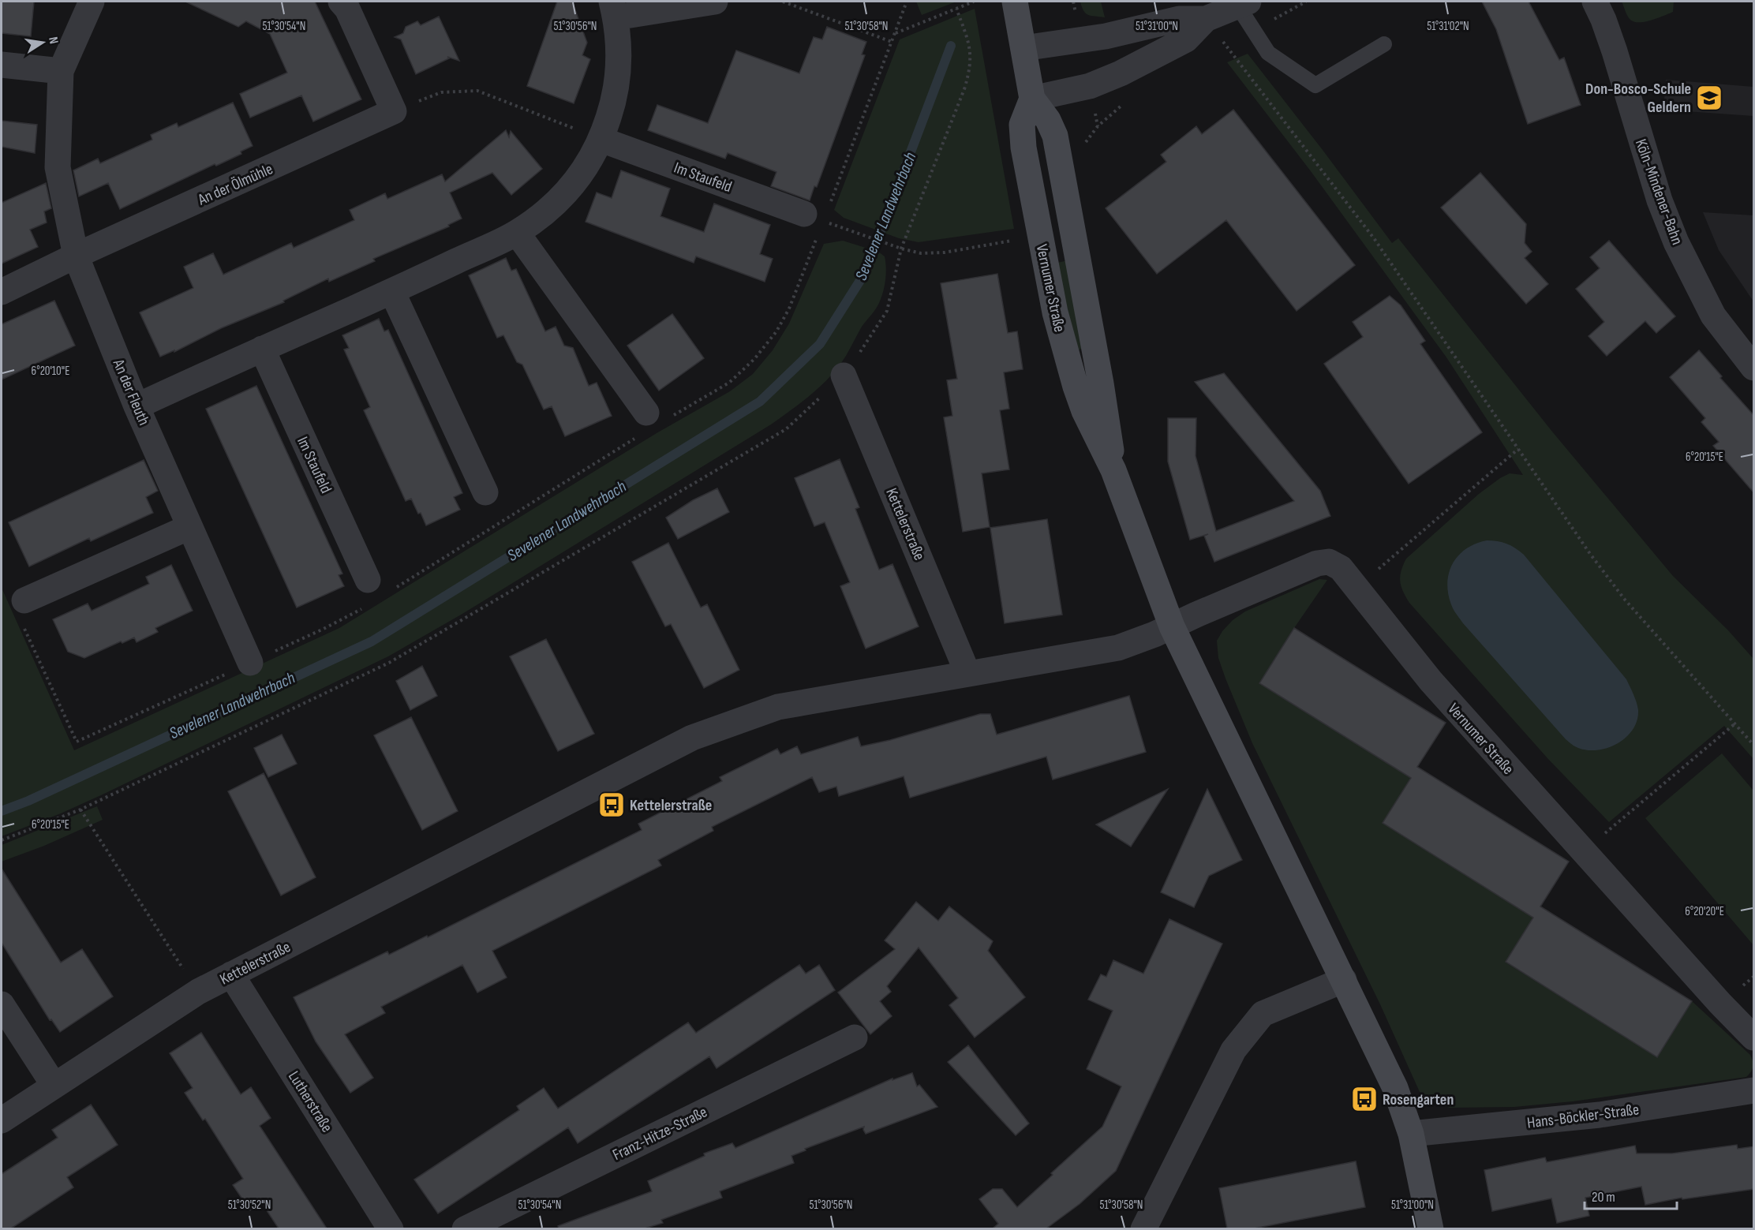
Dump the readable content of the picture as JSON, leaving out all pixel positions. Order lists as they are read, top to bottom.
{
  "streets": {
    "street": [
      "Im Staufeld",
      "An der Ölmühle",
      "Köln-Mindener-Bahn",
      "Vernumer Straße",
      "An der Fleuth",
      "Kettelerstraße",
      "Lutherstraße",
      "Hans-Böckler-Straße",
      "Franz-Hitze-Straße"
    ]
  },
  "crossings": [
    ["An der Ölmühle", "An der Fleuth"],
    ["Vernumer Straße", "Kettelerstraße"],
    ["Vernumer Straße", "Hans-Böckler-Straße"],
    ["Kettelerstraße", "Lutherstraße"]
  ],
  "water": ["Sevelener Landwehrbach"],
  "places": {
    "school or university": ["Don-Bosco-Schule Geldern"],
    "bus stop": ["Kettelerstraße", "Rosengarten"]
  },
  "scale_bar": "20 m",
  "north": "right",
  "coordinates": [
    "51°30'54\"N",
    "51°30'56\"N",
    "51°30'58\"N",
    "51°31'00\"N",
    "51°31'02\"N",
    "6°20'10\"E",
    "6°20'15\"E",
    "6°20'20\"E",
    "51°30'52\"N"
  ]
}
